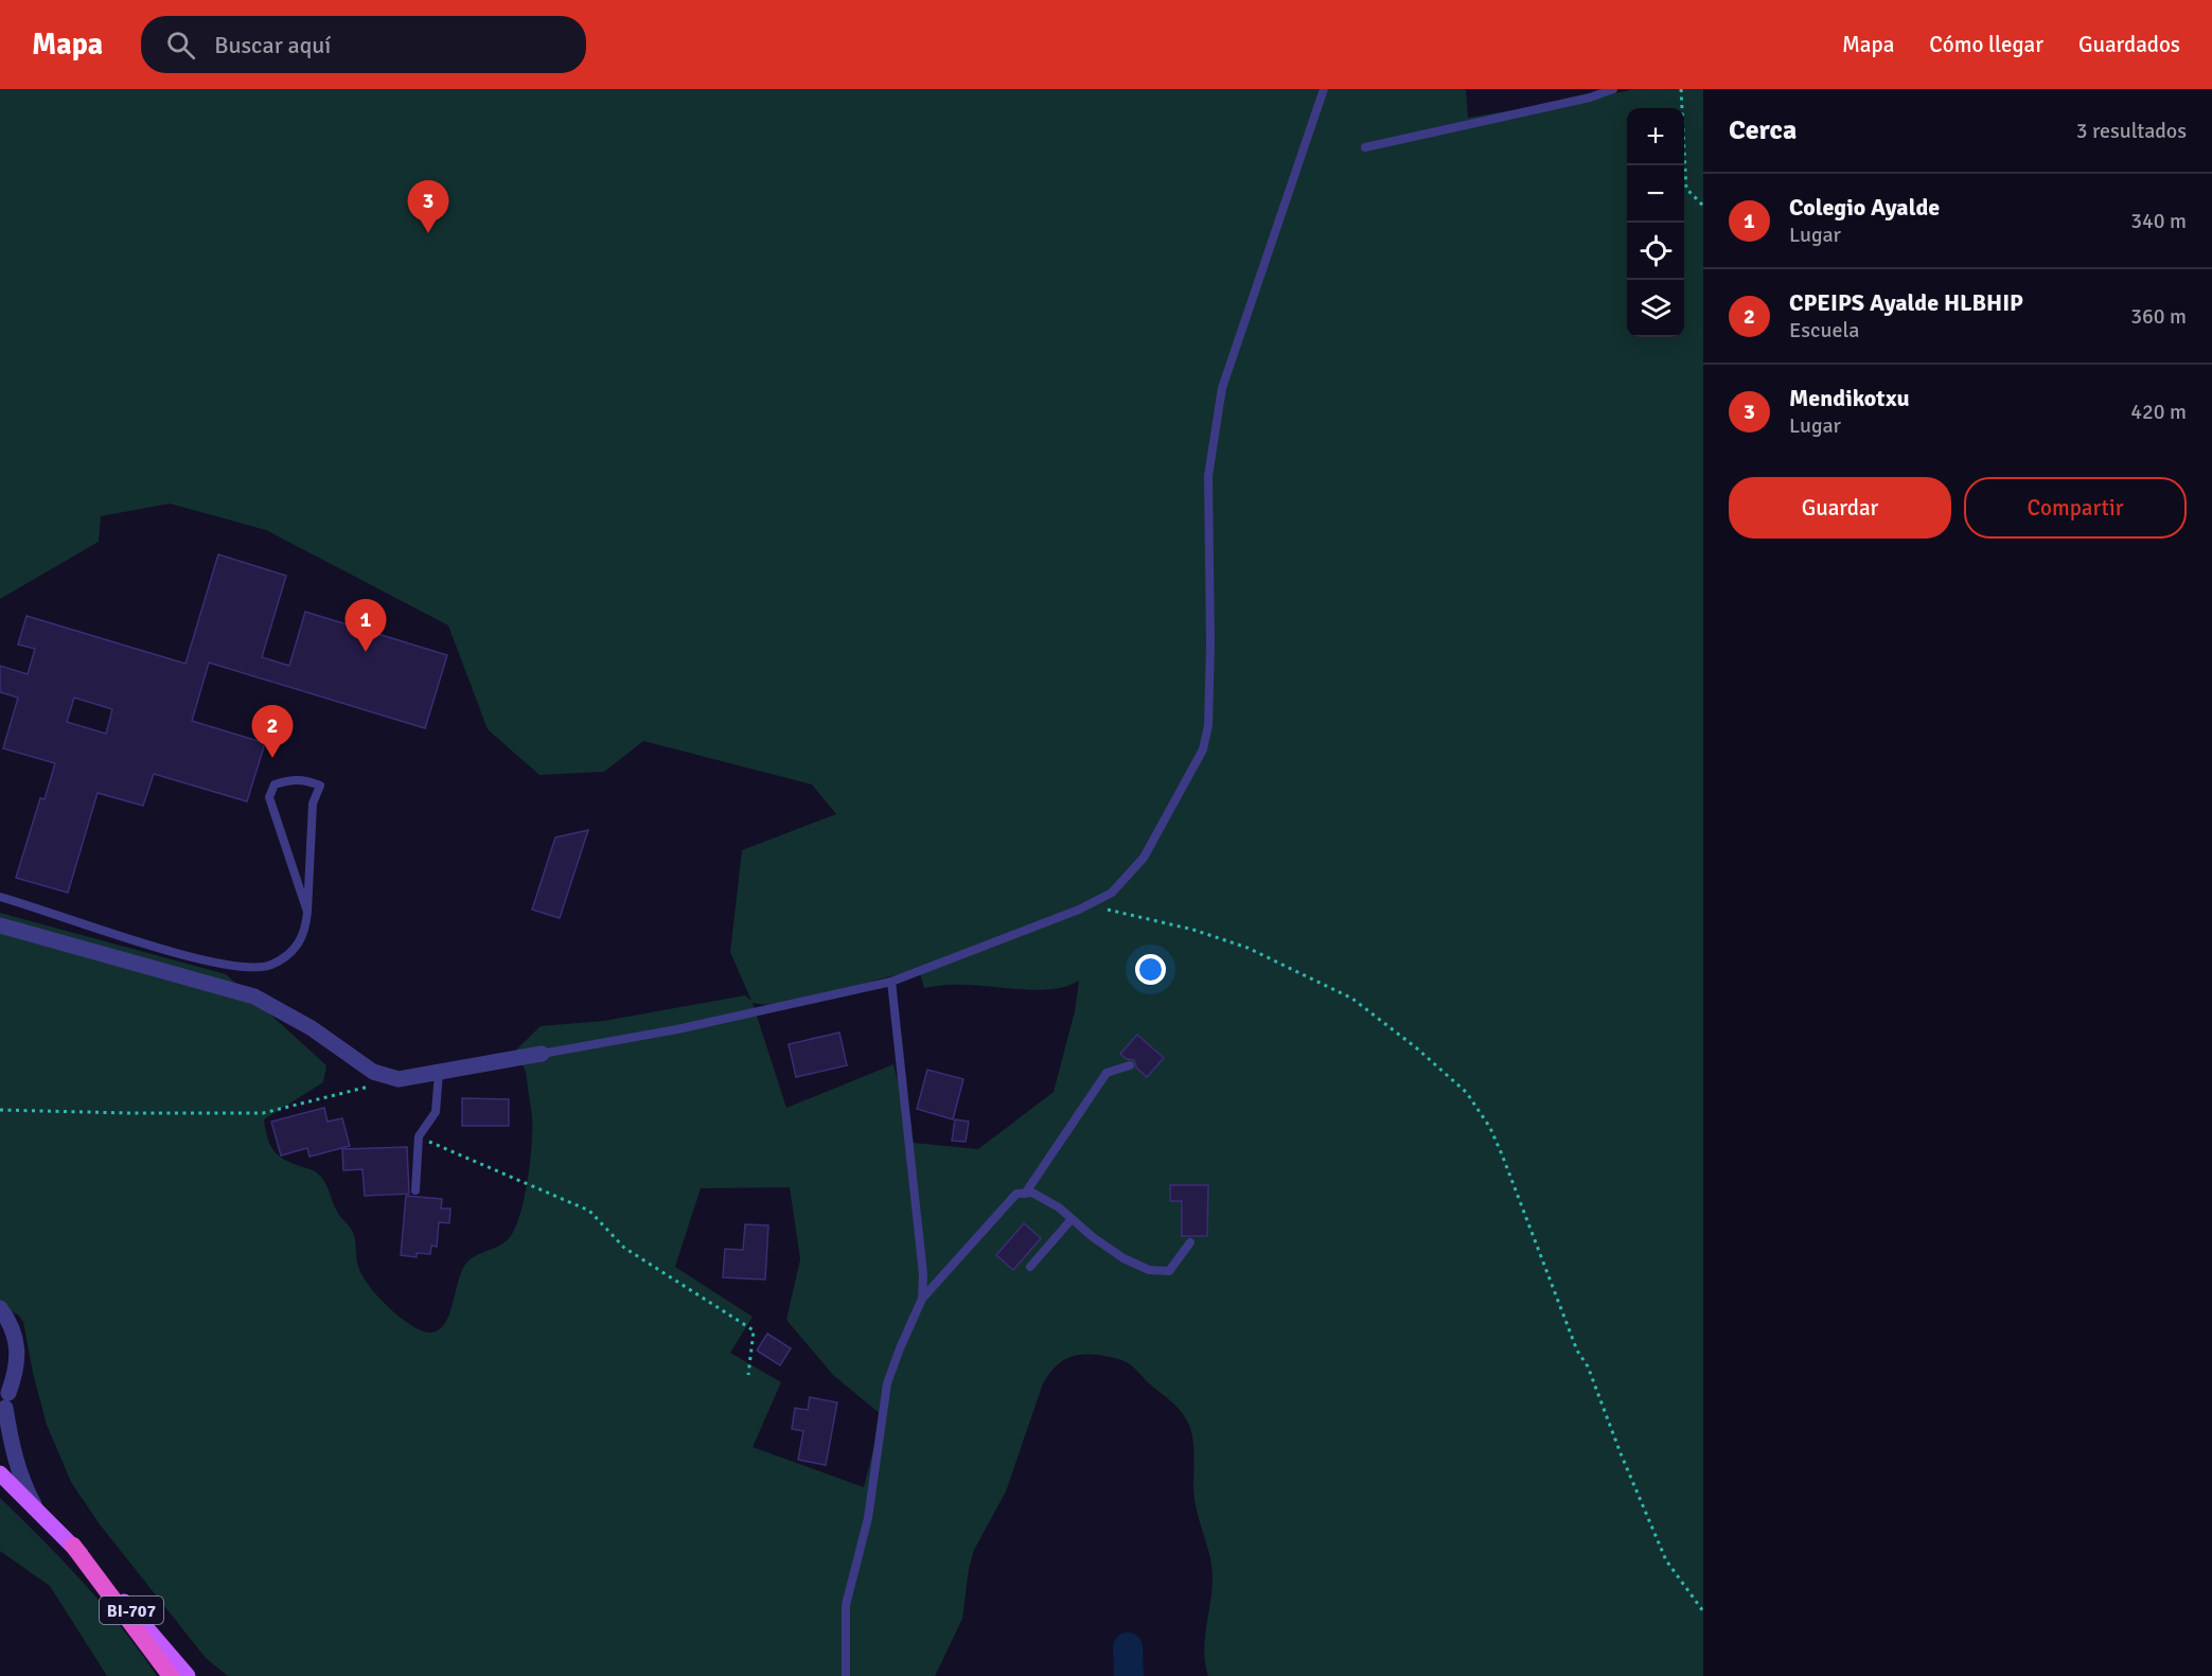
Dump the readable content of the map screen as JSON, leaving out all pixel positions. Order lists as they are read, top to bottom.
{
  "streets": {
    "main road": ["BI-707"]
  },
  "page": {
    "header": "Mapa",
    "search": "Buscar aquí",
    "nav": ["Mapa", "Cómo llegar", "Guardados"],
    "heading": ["Cerca", "3 resultados"],
    "map_buttons": ["+", "−"],
    "list": [
      {
        "mark": "1",
        "name": "Colegio Ayalde",
        "note": "Lugar",
        "value": "340 m"
      },
      {
        "mark": "2",
        "name": "CPEIPS Ayalde HLBHIP",
        "note": "Escuela",
        "value": "360 m"
      },
      {
        "mark": "3",
        "name": "Mendikotxu",
        "note": "Lugar",
        "value": "420 m"
      }
    ],
    "pins": ["3", "1", "2"],
    "buttons": ["Guardar", "Compartir"]
  }
}
